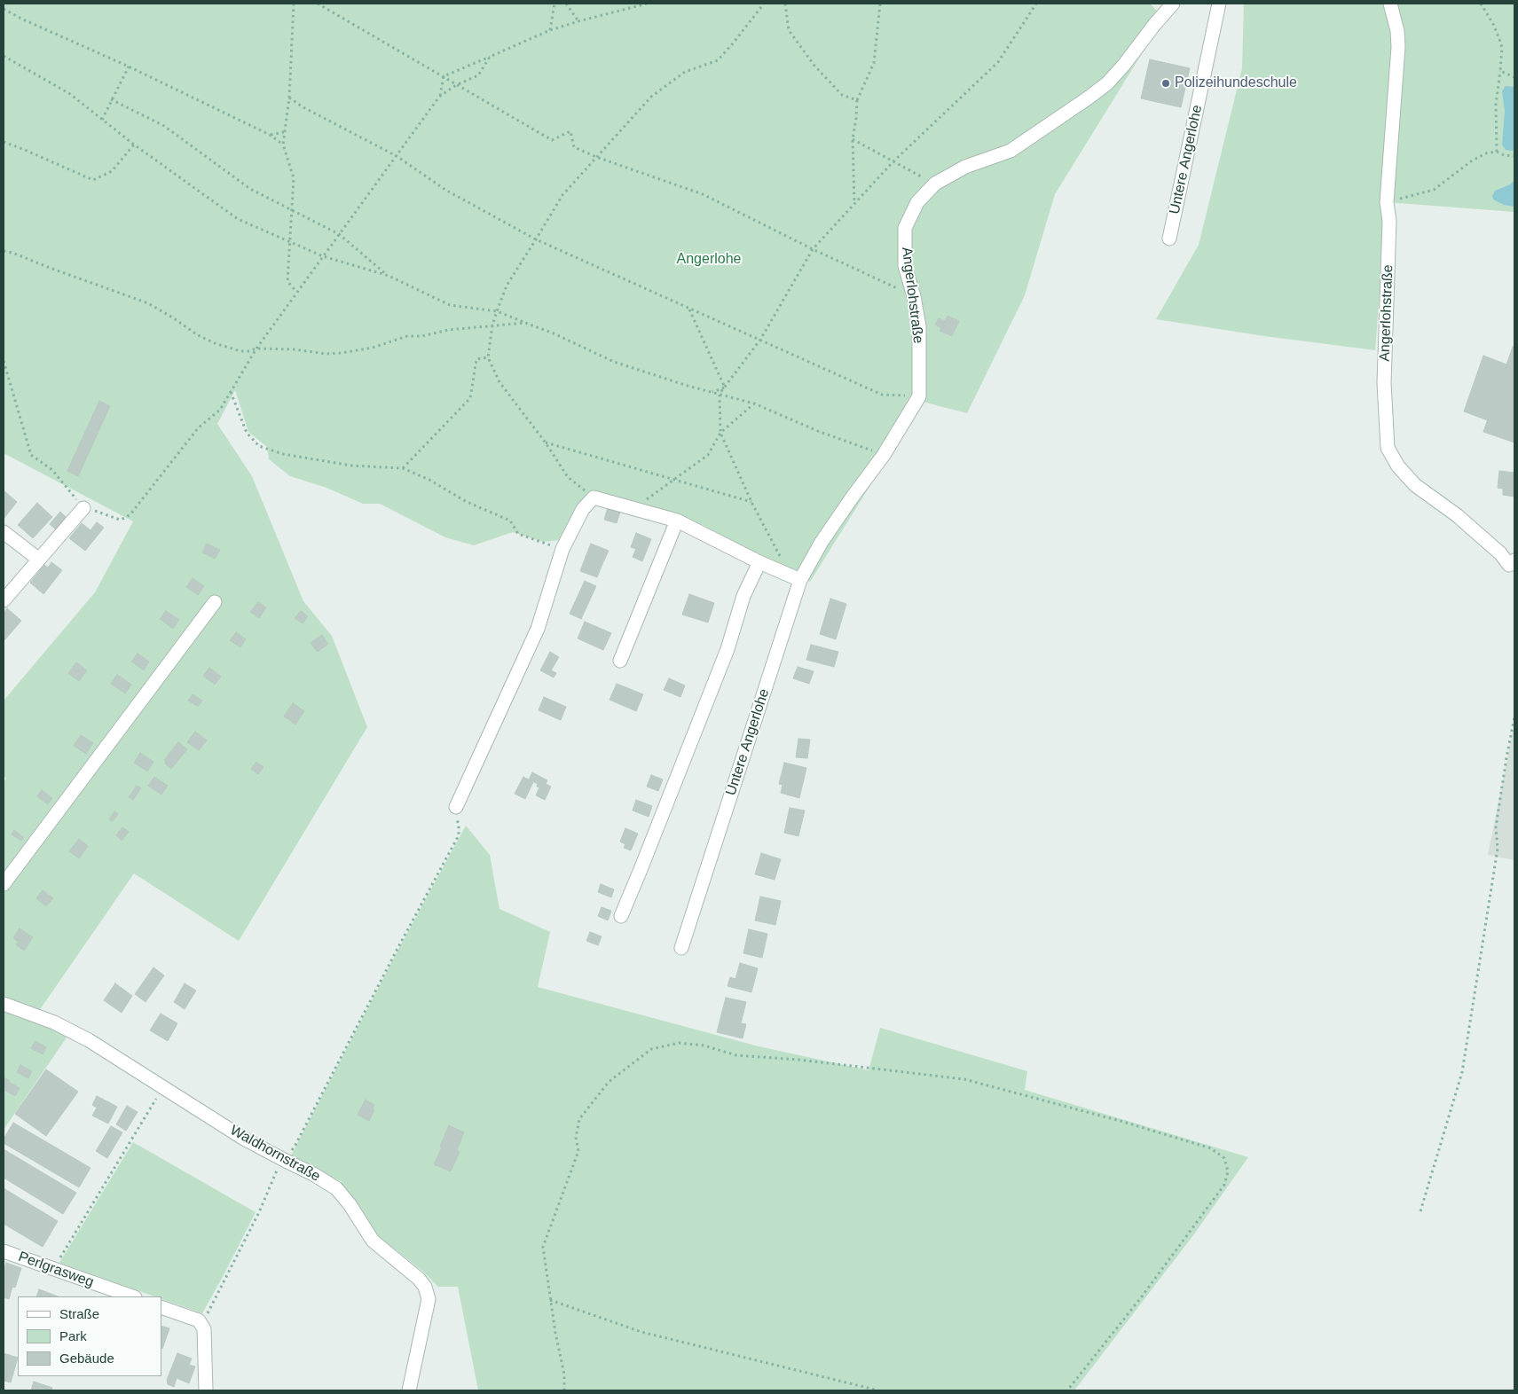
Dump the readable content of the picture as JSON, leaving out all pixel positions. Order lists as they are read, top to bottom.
{
  "streets": {
    "street": [
      "Untere Angerlohe",
      "Angerlohstraße",
      "Waldhornstraße",
      "Perlgrasweg"
    ]
  },
  "parks": ["Angerlohe"],
  "places": ["Polizeihundeschule"],
  "legend": ["Straße", "Park", "Gebäude"]
}
